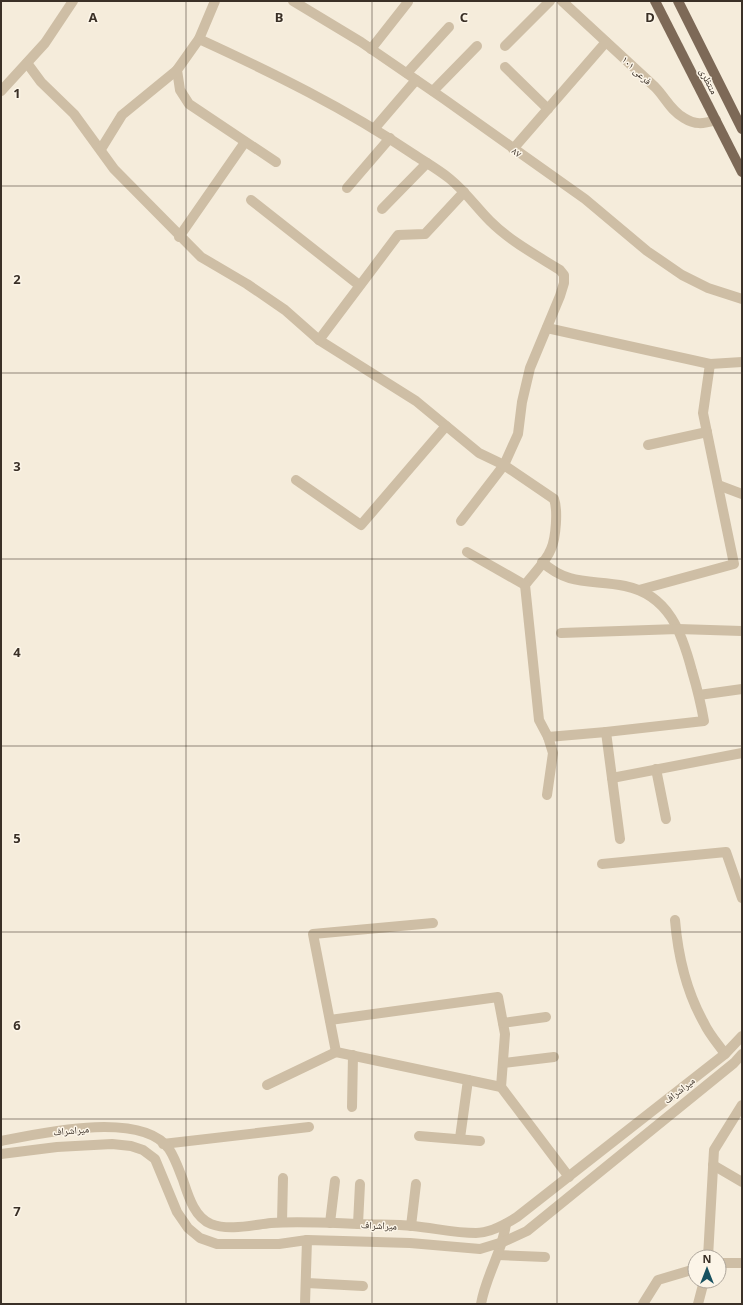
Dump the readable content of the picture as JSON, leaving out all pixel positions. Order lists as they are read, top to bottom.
{
  "streets": {
    "main road": ["منتظری"],
    "street": ["فرعی ۱۰۱", "۸۷", "میراشراف"]
  },
  "crossings": [
    ["فرعی ۱۰۱", "منتظری"]
  ],
  "north": "top",
  "grid": {
    "columns": [
      "A",
      "B",
      "C",
      "D"
    ],
    "rows": [
      "1",
      "2",
      "3",
      "4",
      "5",
      "6",
      "7"
    ]
  }
}
